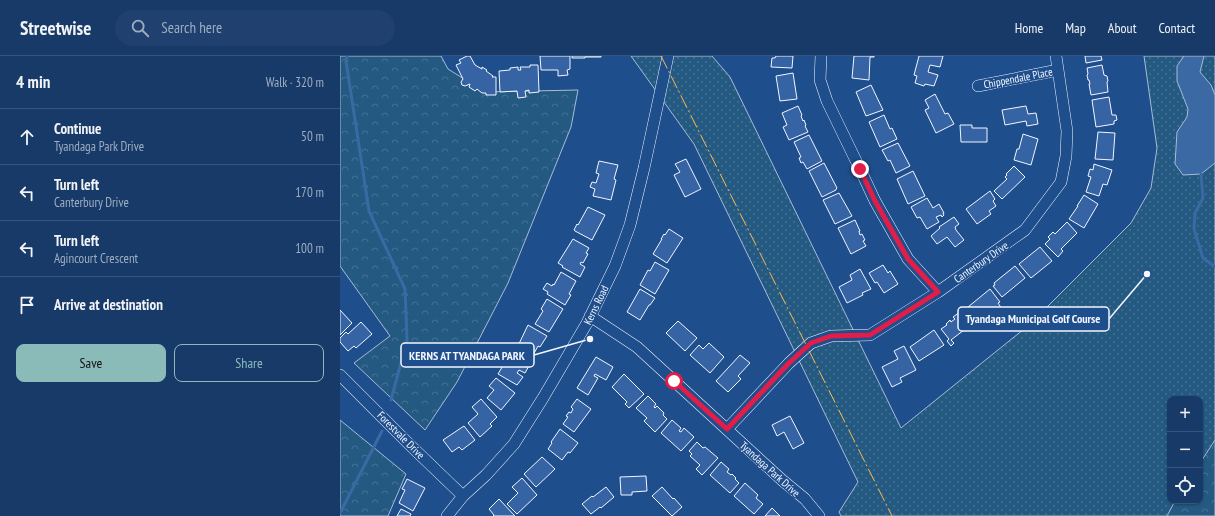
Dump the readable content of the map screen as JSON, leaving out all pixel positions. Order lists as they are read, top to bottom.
{
  "streets": {
    "street": [
      "Chippendale Place",
      "Canterbury Drive",
      "Kerns Road",
      "Forestvale Drive",
      "Tyandaga Park Drive"
    ]
  },
  "crossings": [
    ["Chippendale Place", "Canterbury Drive"],
    ["Canterbury Drive", "Tyandaga Park Drive"],
    ["Kerns Road", "Forestvale Drive"],
    ["Kerns Road", "Tyandaga Park Drive"]
  ],
  "places": ["Tyandaga Municipal Golf Course", "KERNS AT TYANDAGA PARK"],
  "page": {
    "header": "Streetwise",
    "search": "Search here",
    "nav": [
      "Home",
      "Map",
      "About",
      "Contact"
    ],
    "heading": ["4 min", "Walk · 320 m"],
    "list": [
      ["Continue", "Tyandaga Park Drive", "50 m"],
      ["Turn left", "Canterbury Drive", "170 m"],
      ["Turn left", "Agincourt Crescent", "100 m"],
      "Arrive at destination"
    ],
    "buttons": ["Save", "Share"],
    "map_buttons": ["+", "−"]
  }
}
